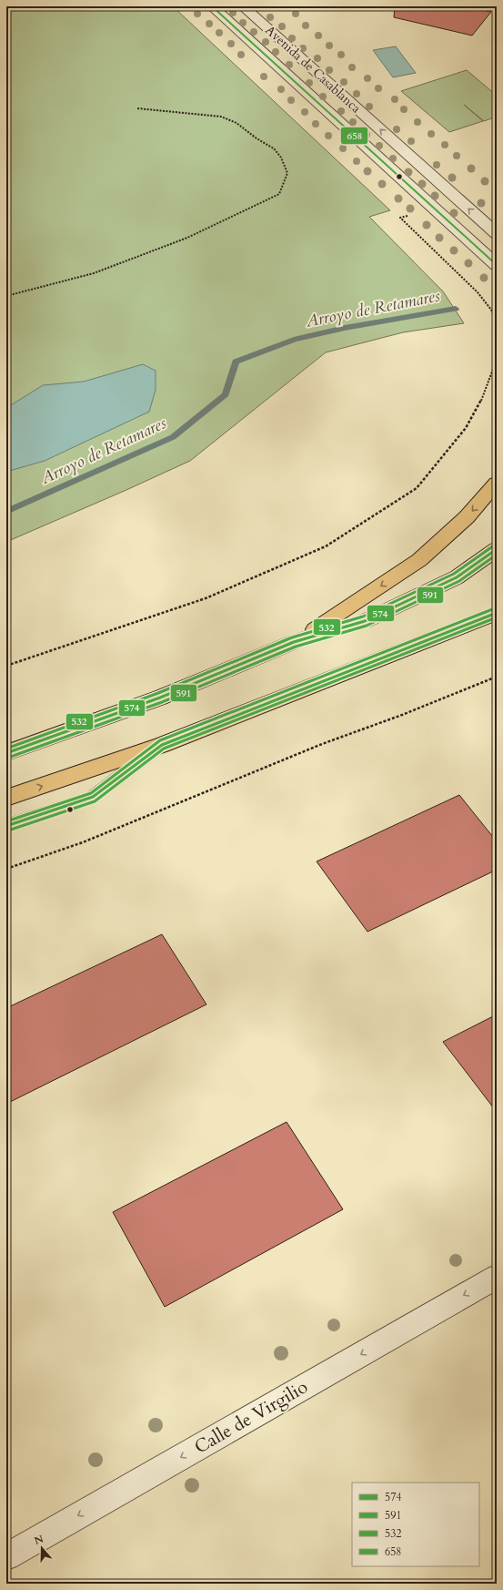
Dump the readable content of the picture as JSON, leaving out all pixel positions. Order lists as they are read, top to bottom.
{
  "streets": {
    "street": ["Avenida de Casablanca", "Calle de Virgilio"]
  },
  "one_way": ["Calle de Virgilio"],
  "water": ["Arroyo de Retamares"],
  "lines": [
    "transit line 658",
    "transit line 532",
    "transit line 574",
    "transit line 591"
  ],
  "legend": [
    "574",
    "591",
    "532",
    "658"
  ],
  "north": "top"
}
